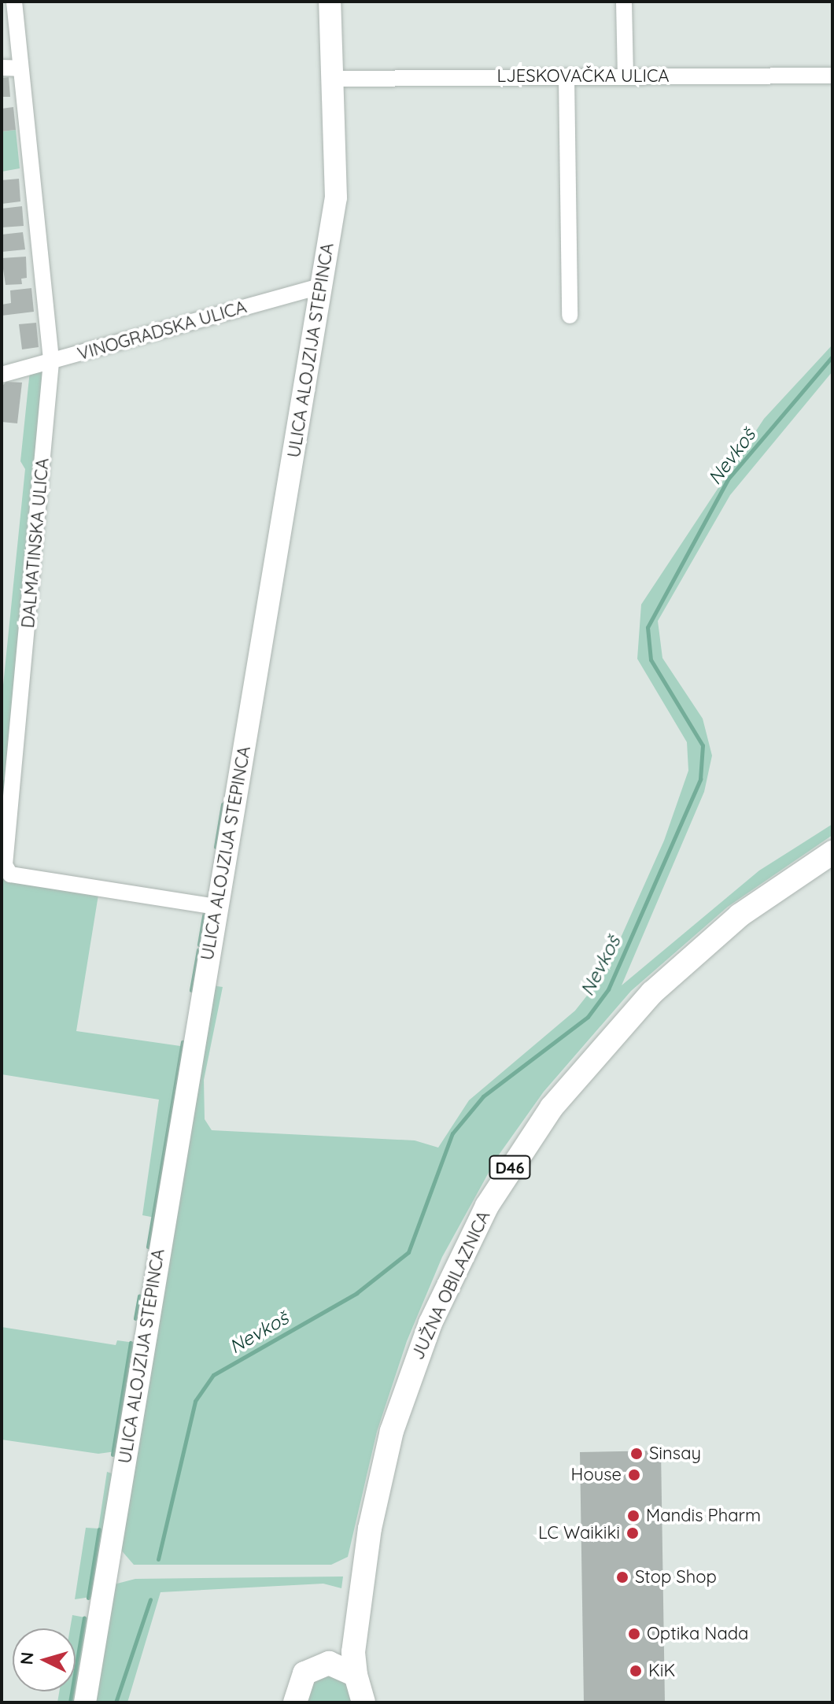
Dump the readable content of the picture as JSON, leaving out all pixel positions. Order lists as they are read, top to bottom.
{
  "streets": {
    "main road": ["ULICA ALOJZIJA STEPINCA", "D46", "JUŽNA OBILAZNICA"],
    "street": ["LJESKOVAČKA ULICA", "VINOGRADSKA ULICA", "DALMATINSKA ULICA"]
  },
  "crossings": [
    ["LJESKOVAČKA ULICA", "ULICA ALOJZIJA STEPINCA"],
    ["VINOGRADSKA ULICA", "ULICA ALOJZIJA STEPINCA"],
    ["VINOGRADSKA ULICA", "DALMATINSKA ULICA"],
    ["ULICA ALOJZIJA STEPINCA", "DALMATINSKA ULICA"],
    ["D46", "JUŽNA OBILAZNICA"]
  ],
  "water": ["Nevkoš"],
  "places": [
    "Sinsay",
    "House",
    "Mandis Pharm",
    "LC Waikiki",
    "Stop Shop",
    "Optika Nada",
    "KiK"
  ],
  "north": "left"
}
